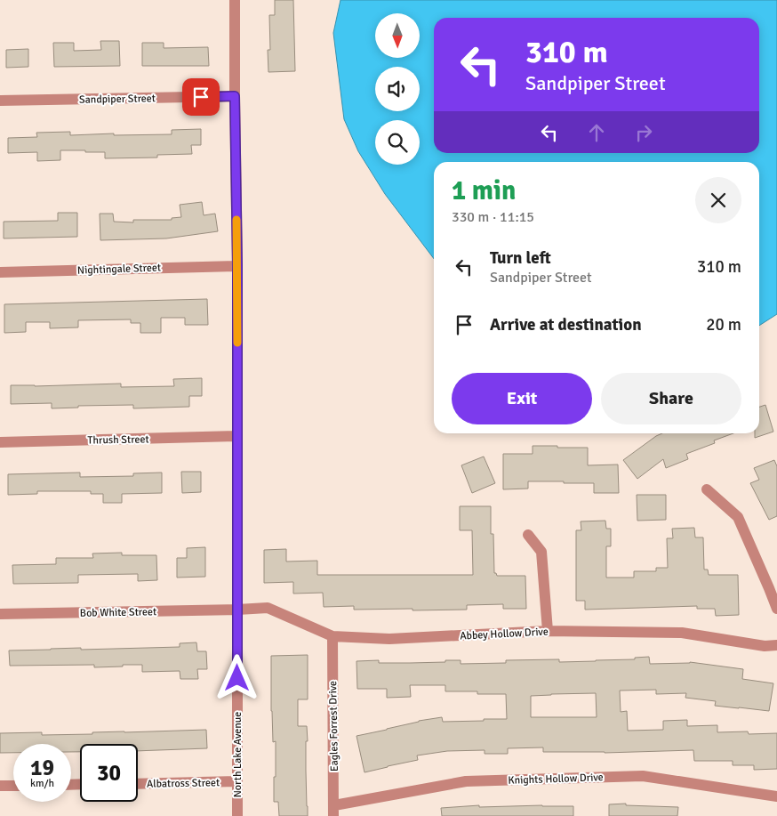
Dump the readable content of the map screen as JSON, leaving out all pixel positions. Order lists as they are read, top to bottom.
{
  "streets": {
    "street": [
      "Sandpiper Street",
      "Nightingale Street",
      "Thrush Street",
      "Bob White Street",
      "Abbey Hollow Drive",
      "Eagles Forrest Drive",
      "North Lake Avenue",
      "Knights Hollow Drive",
      "Albatross Street"
    ]
  },
  "crossings": [
    ["Sandpiper Street", "North Lake Avenue"],
    ["Nightingale Street", "North Lake Avenue"],
    ["Thrush Street", "North Lake Avenue"],
    ["Bob White Street", "Abbey Hollow Drive"],
    ["Bob White Street", "North Lake Avenue"],
    ["Abbey Hollow Drive", "Eagles Forrest Drive"],
    ["Abbey Hollow Drive", "North Lake Avenue"],
    ["Eagles Forrest Drive", "Knights Hollow Drive"],
    ["North Lake Avenue", "Albatross Street"]
  ],
  "north": "bottom",
  "page": {
    "turn": ["310 m", "Sandpiper Street"],
    "heading": ["1 min", "330 m · 11:15"],
    "list": [
      {
        "name": "Turn left",
        "note": "Sandpiper Street",
        "value": "310 m"
      },
      {
        "name": "Arrive at destination",
        "value": "20 m"
      }
    ],
    "buttons": ["Exit", "Share"],
    "speed": "19 km/h",
    "limit": "30"
  }
}
